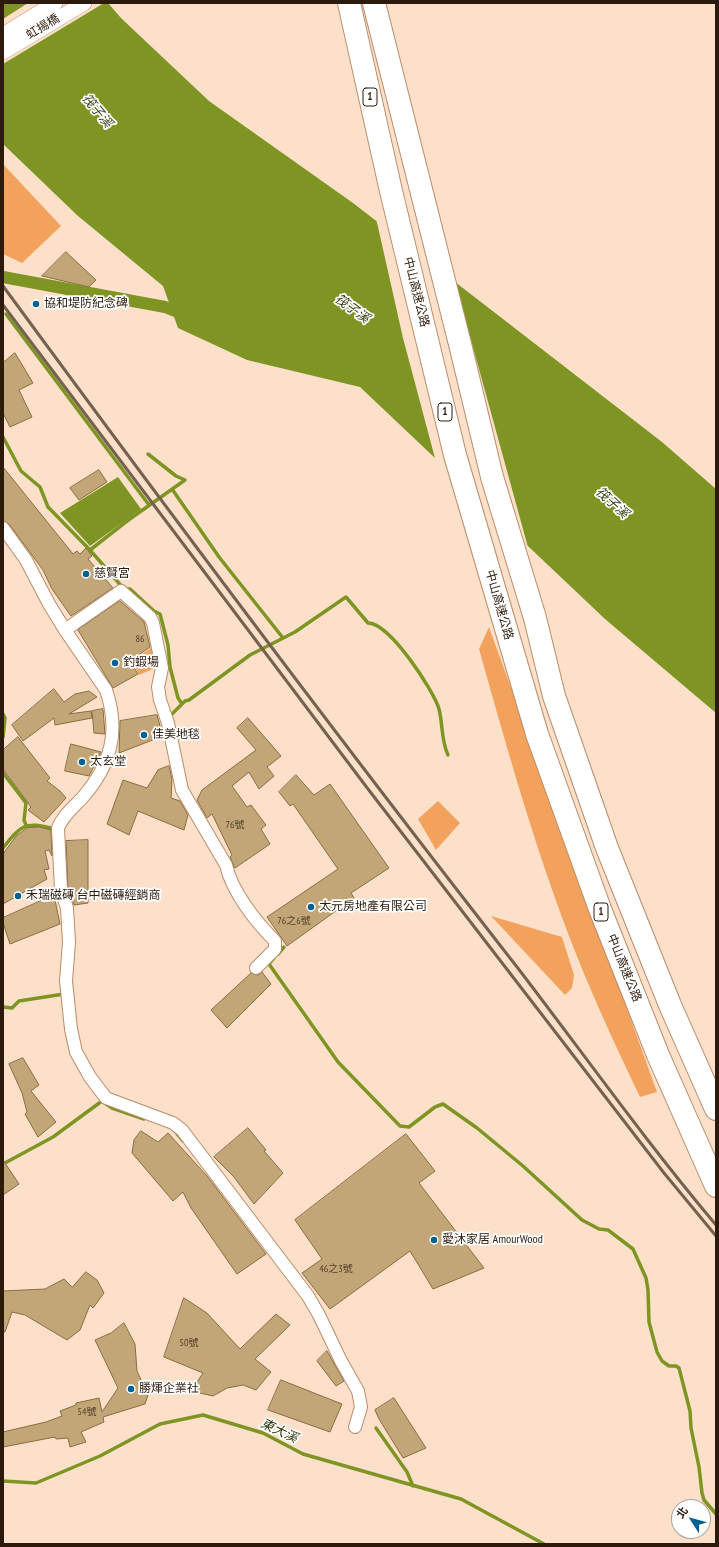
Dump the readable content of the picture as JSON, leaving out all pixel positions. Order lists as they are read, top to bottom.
{
  "streets": {
    "highway": ["1", "中山高速公路"],
    "street": ["虹揚橋"]
  },
  "water": ["筏子溪", "東大溪"],
  "places": [
    "協和堤防紀念碑",
    "慈賢宮",
    "釣蝦場",
    "佳美地毯",
    "太玄堂",
    "禾瑞磁磚 台中磁磚經銷商",
    "太元房地產有限公司",
    "愛沐家居 AmourWood",
    "勝煇企業社"
  ],
  "house_numbers": [
    "86",
    "76號",
    "76之6號",
    "46之3號",
    "50號",
    "54號"
  ],
  "north": "top left"
}
